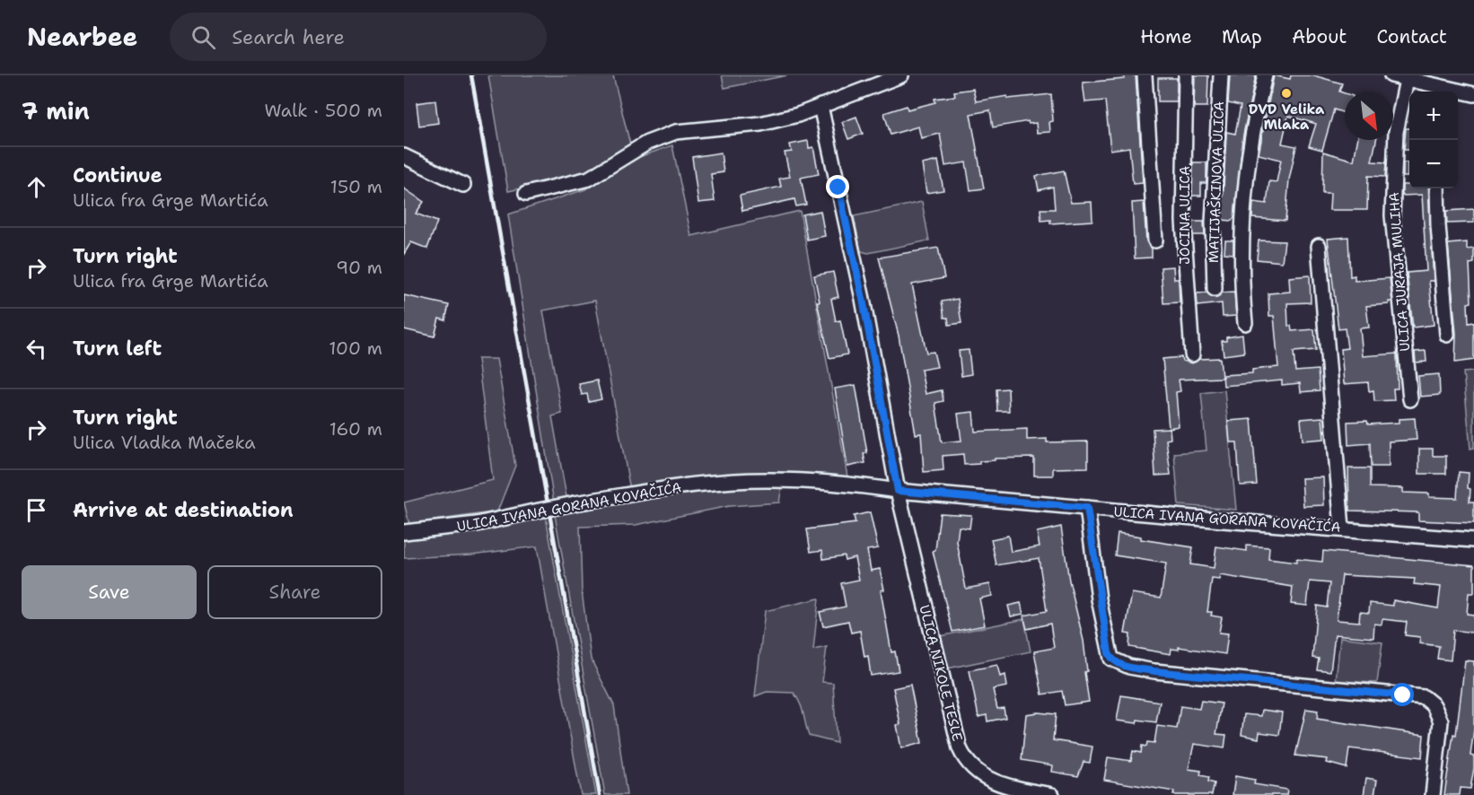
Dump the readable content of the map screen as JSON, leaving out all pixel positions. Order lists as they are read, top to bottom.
{
  "streets": {
    "street": [
      "MATIJAŠKINOVA ULICA",
      "JOCINA ULICA",
      "ULICA JURAJA MULIHA",
      "ULICA IVANA GORANA KOVAČIĆA",
      "ULICA NIKOLE TESLE"
    ]
  },
  "crossings": [
    ["ULICA IVANA GORANA KOVAČIĆA", "ULICA NIKOLE TESLE"]
  ],
  "places": ["DVD Velika Mlaka"],
  "north": "bottom right",
  "page": {
    "header": "Nearbee",
    "search": "Search here",
    "nav": [
      "Home",
      "Map",
      "About",
      "Contact"
    ],
    "heading": ["7 min", "Walk · 500 m"],
    "map_buttons": ["+", "−"],
    "list": [
      ["Continue", "Ulica fra Grge Martića", "150 m"],
      ["Turn right", "Ulica fra Grge Martića", "90 m"],
      ["Turn left", "100 m"],
      ["Turn right", "Ulica Vladka Mačeka", "160 m"],
      "Arrive at destination"
    ],
    "buttons": ["Save", "Share"]
  }
}
